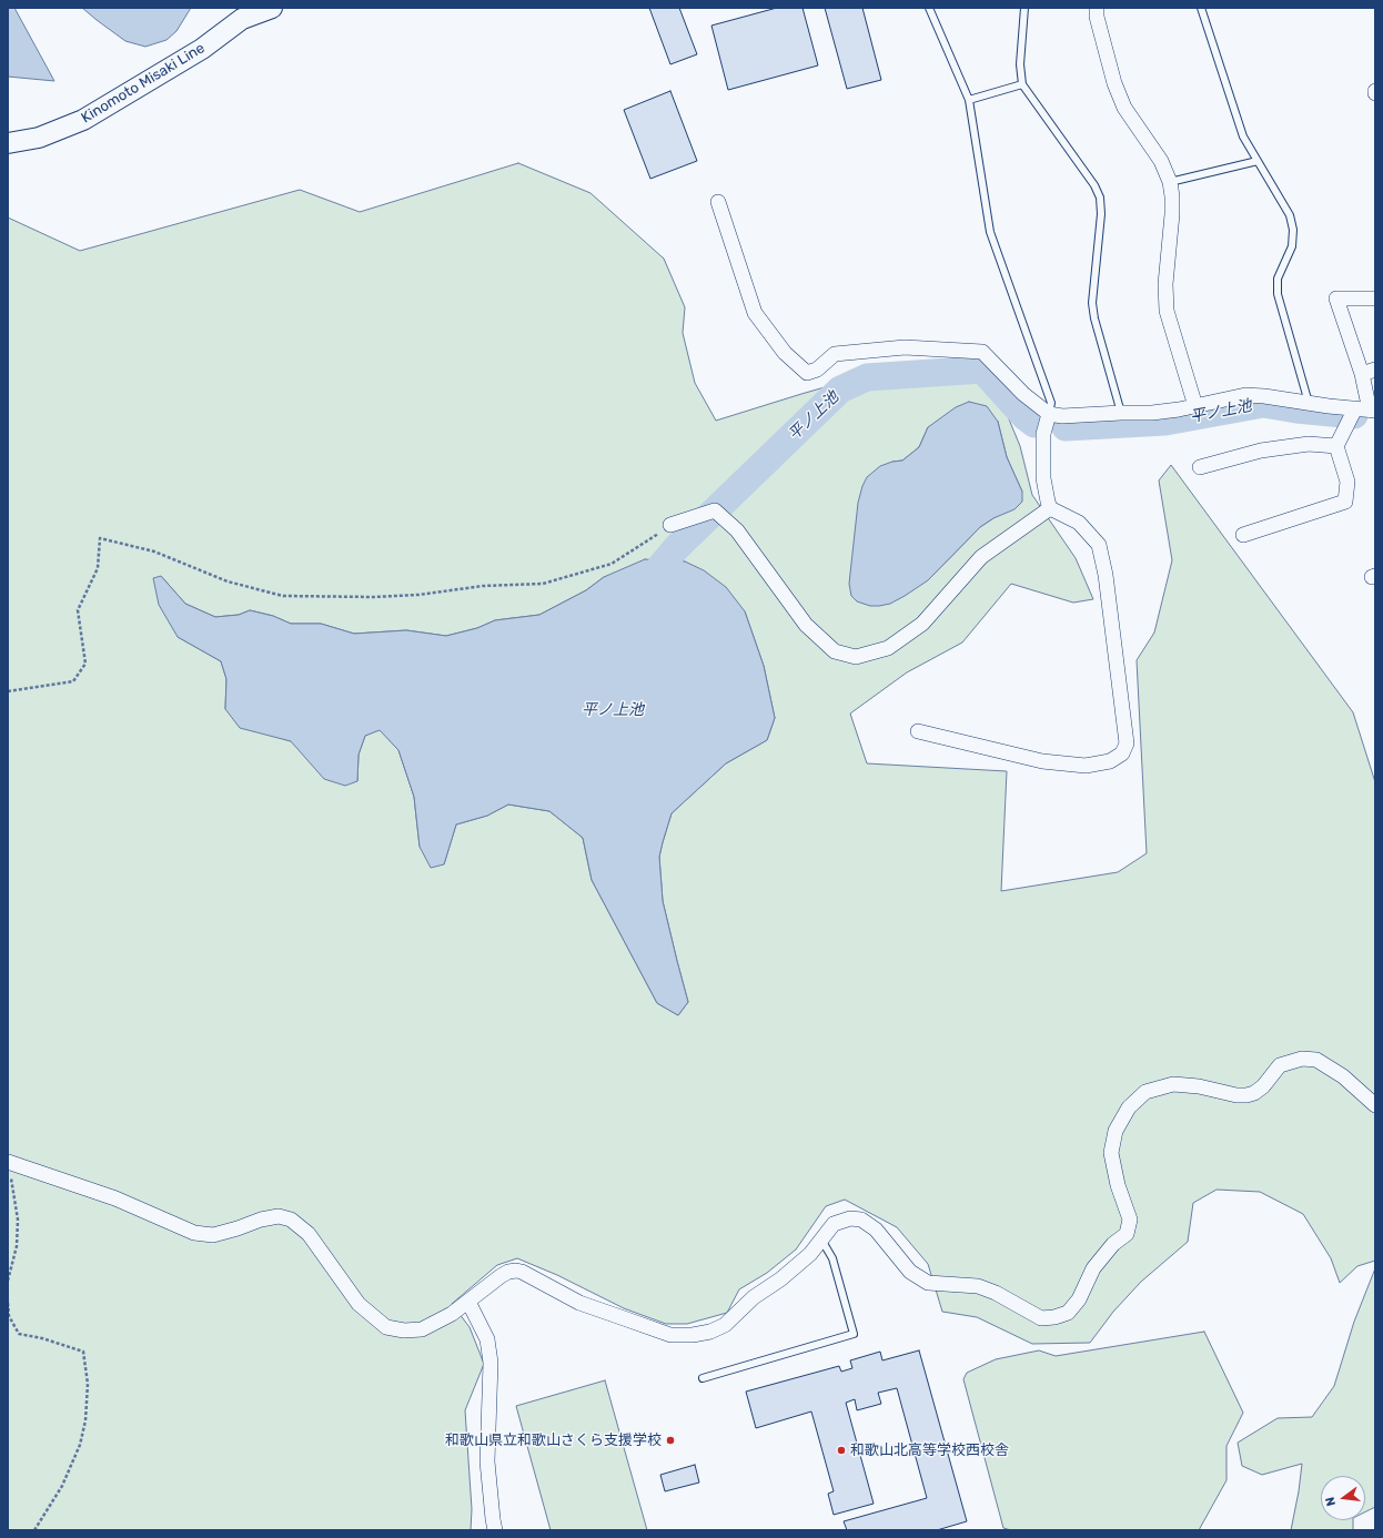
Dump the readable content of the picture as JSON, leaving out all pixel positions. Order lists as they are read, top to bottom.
{
  "streets": {
    "main road": ["Kinomoto Misaki Line"]
  },
  "water": ["平ノ上池"],
  "places": ["和歌山県立和歌山さくら支援学校", "和歌山北高等学校西校舎"],
  "north": "left"
}
